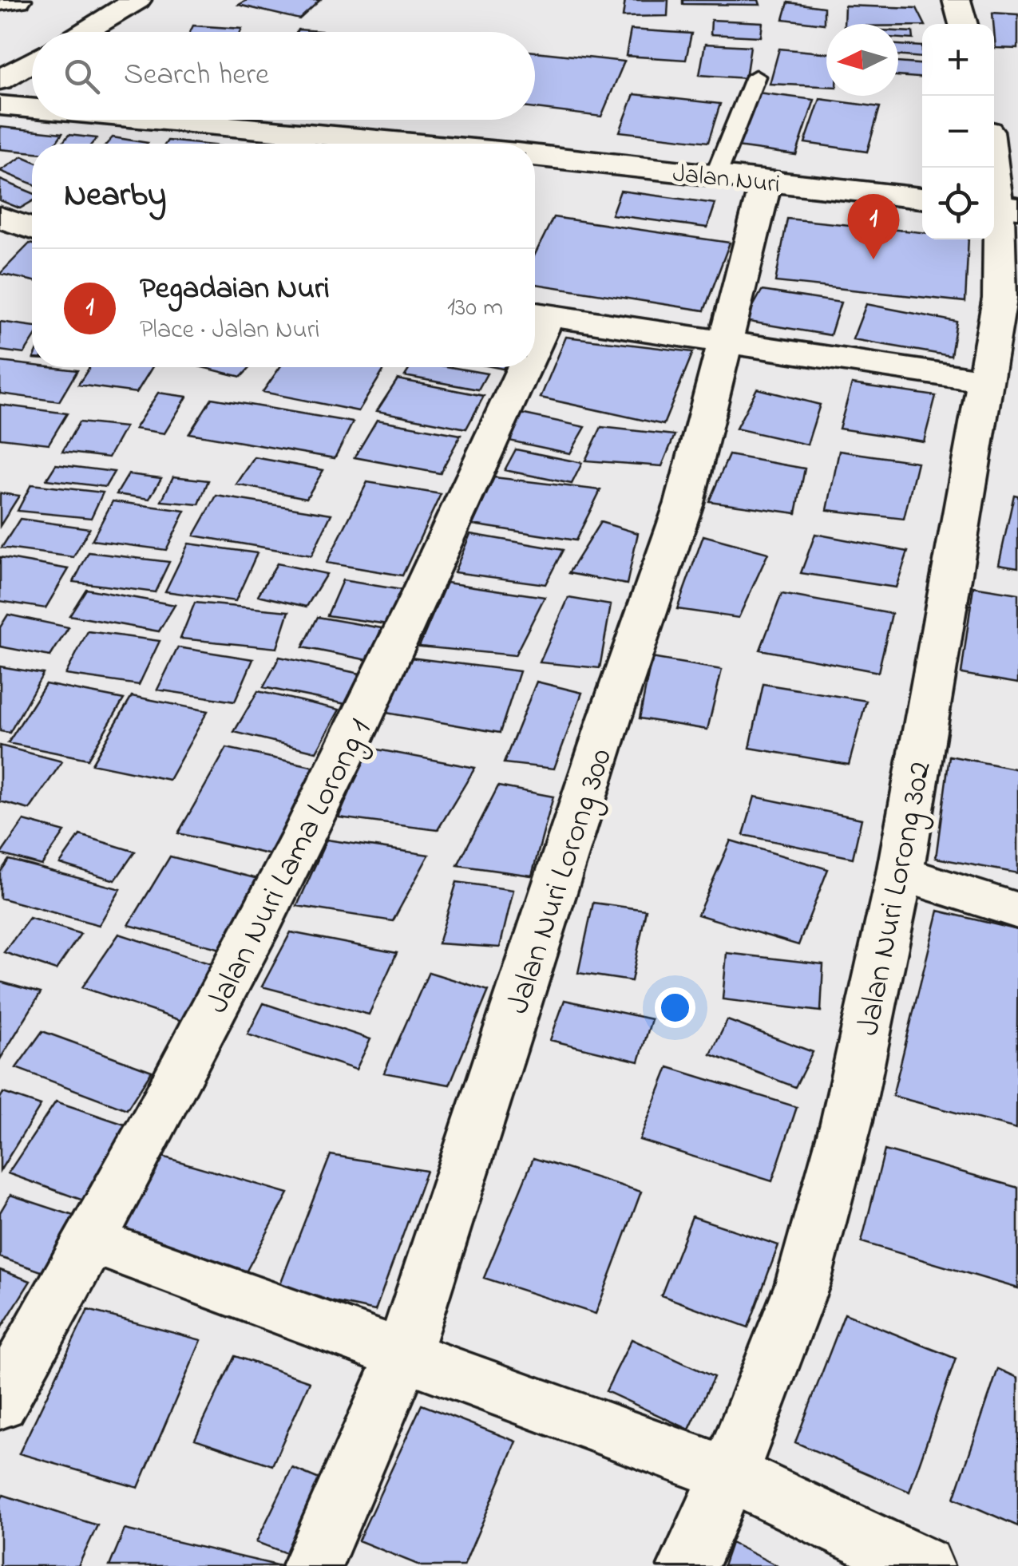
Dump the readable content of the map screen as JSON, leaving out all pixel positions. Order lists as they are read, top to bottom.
{
  "streets": {
    "street": [
      "Jalan Nuri",
      "Jalan Nuri Lama Lorong 1",
      "Jalan Nuri Lorong 300",
      "Jalan Nuri Lorong 302"
    ]
  },
  "crossings": [
    ["Jalan Nuri", "Jalan Nuri Lorong 300"]
  ],
  "north": "left",
  "page": {
    "map_buttons": ["+", "−"],
    "search": "Search here",
    "heading": "Nearby",
    "pins": "1",
    "list": [
      {
        "mark": "1",
        "name": "Pegadaian Nuri",
        "note": "Place · Jalan Nuri",
        "value": "130 m"
      }
    ]
  }
}
